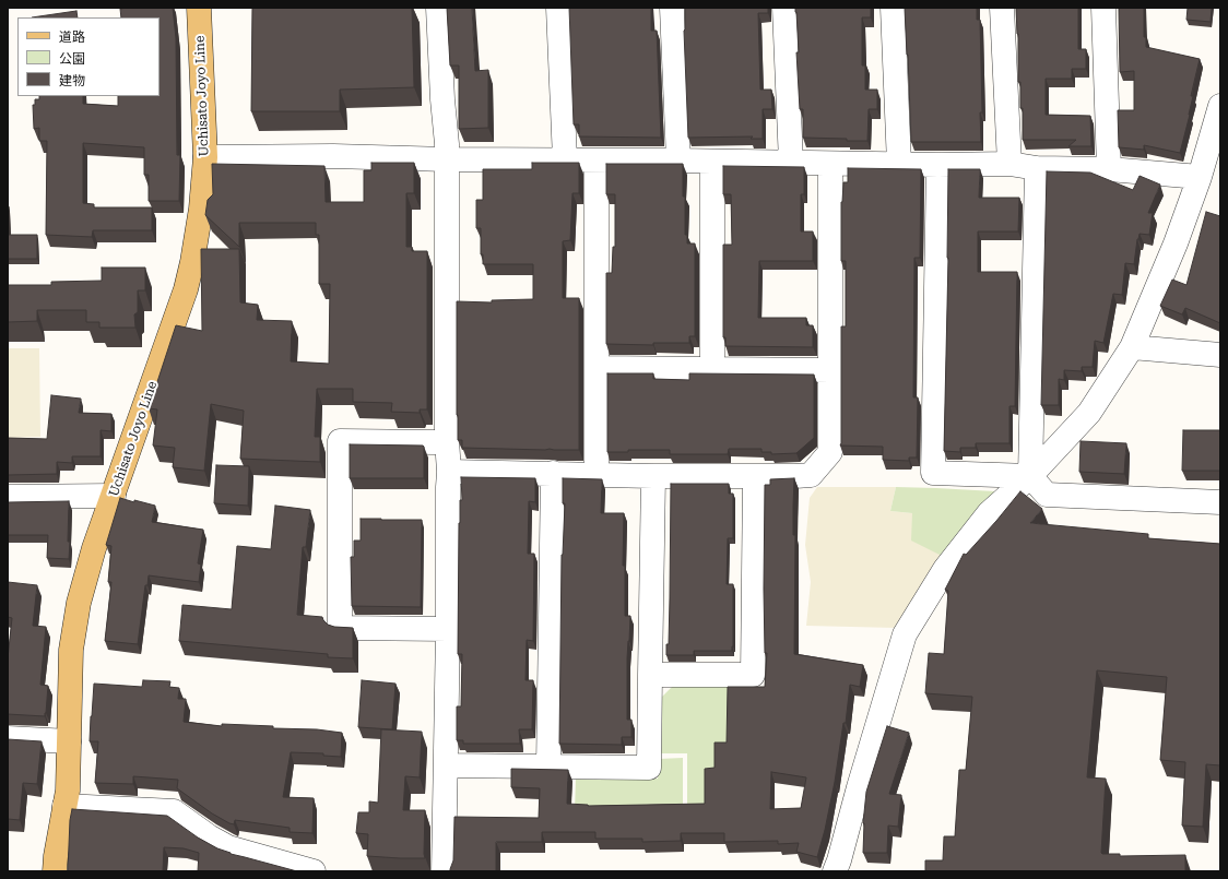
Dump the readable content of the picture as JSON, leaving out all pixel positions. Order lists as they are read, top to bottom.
{
  "streets": {
    "main road": ["Uchisato Joyo Line"]
  },
  "legend": ["道路", "公園", "建物"]
}
